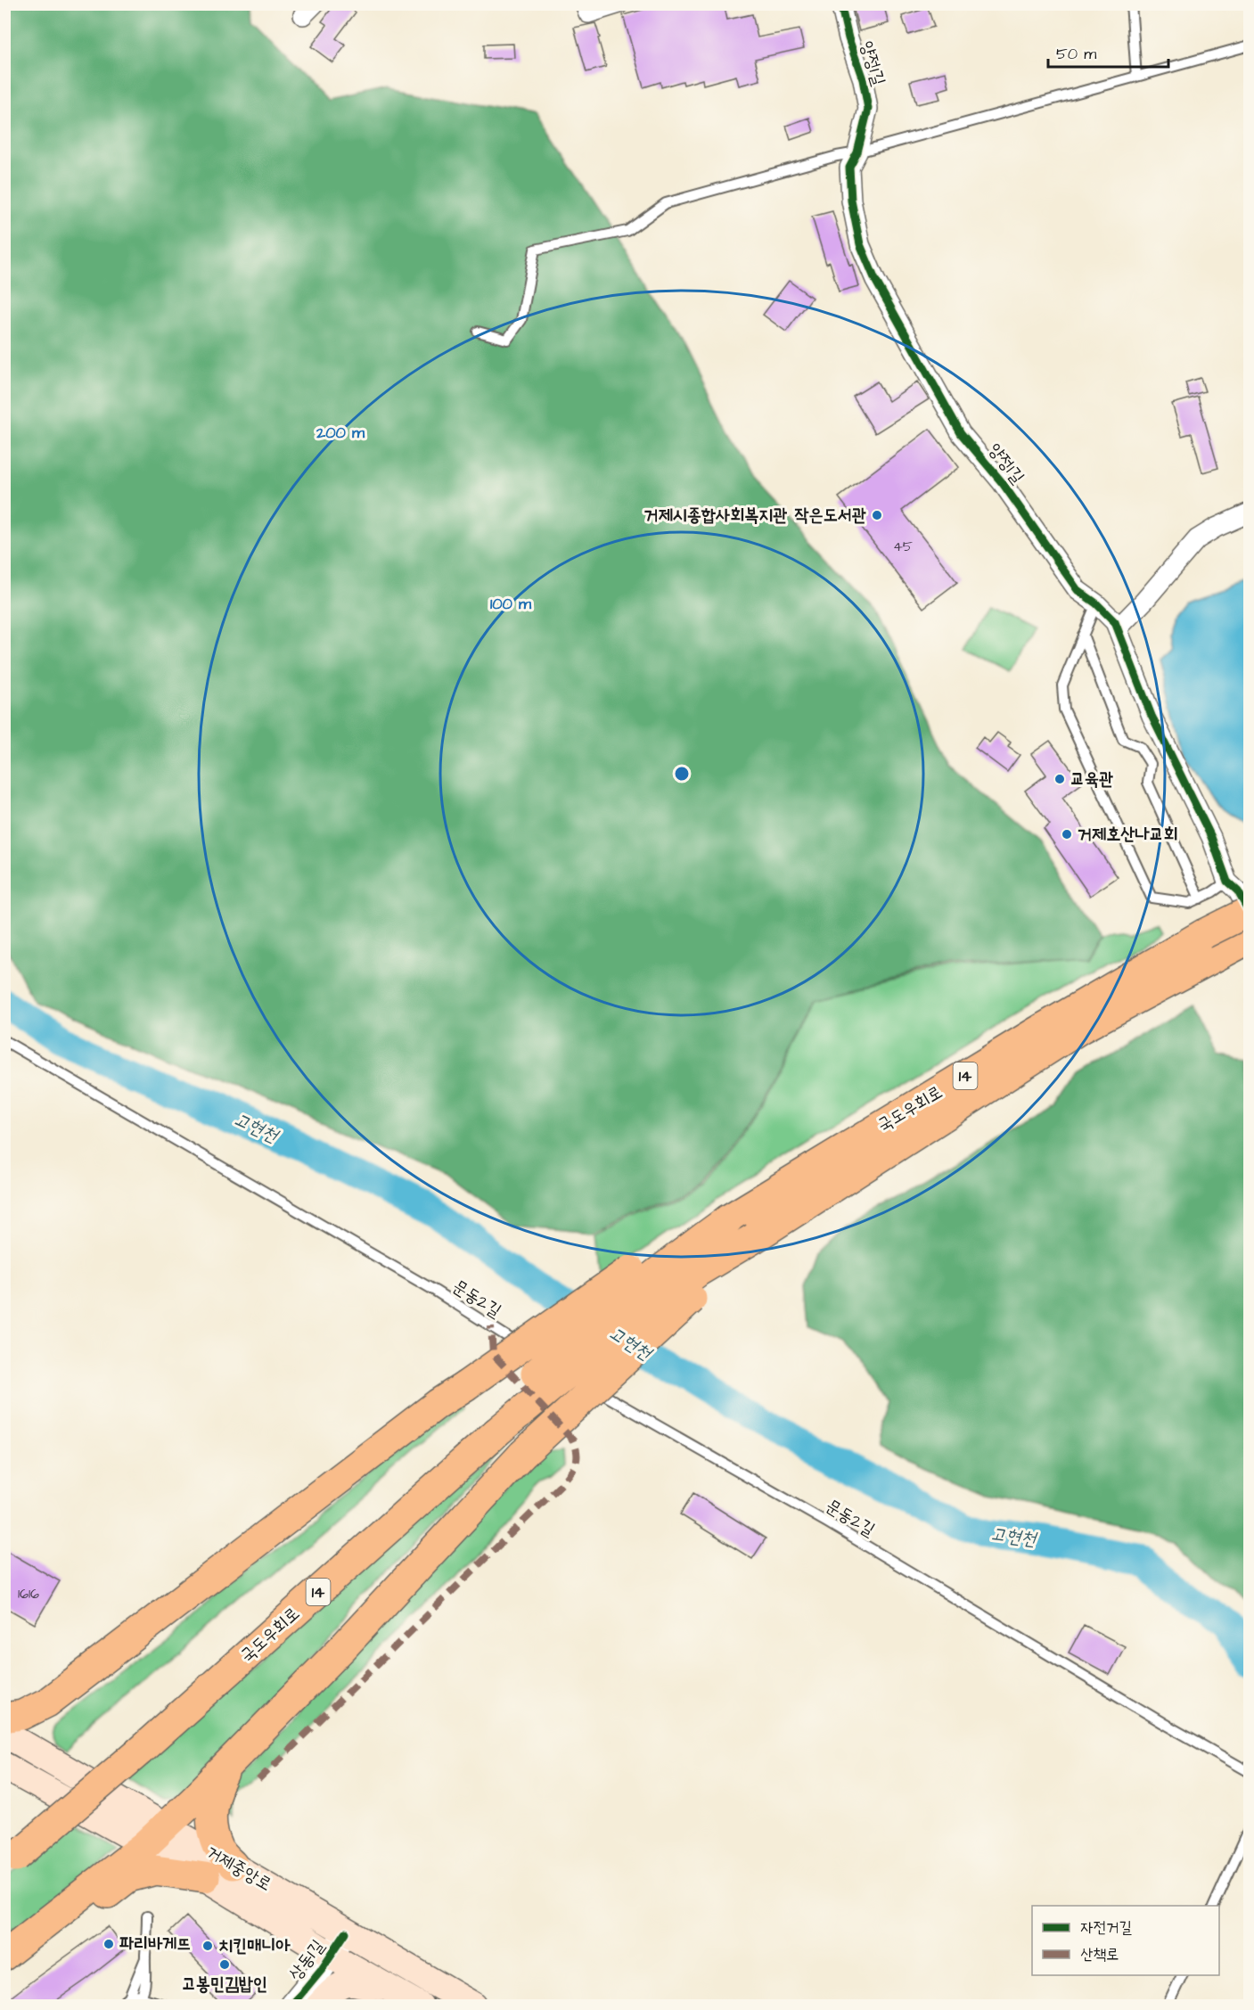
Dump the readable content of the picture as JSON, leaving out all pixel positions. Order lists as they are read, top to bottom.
{
  "streets": {
    "highway": ["14", "국도우회로"],
    "main road": ["거제중앙로"],
    "street": ["양정1길", "상동1길"],
    "lane": ["문동2길"]
  },
  "crossings": [
    ["양정1길", "14"],
    ["14", "국도우회로"],
    ["거제중앙로", "상동1길"]
  ],
  "water": ["고현천"],
  "places": [
    "거제시종합사회복지관 작은도서관",
    "교육관",
    "거제호산나교회",
    "파리바게뜨",
    "치킨매니아",
    "고봉민김밥인"
  ],
  "house_numbers": ["45", "1616"],
  "legend": ["자전거길", "산책로"],
  "scale_bar": "50 m",
  "rings": ["200 m", "100 m"]
}
